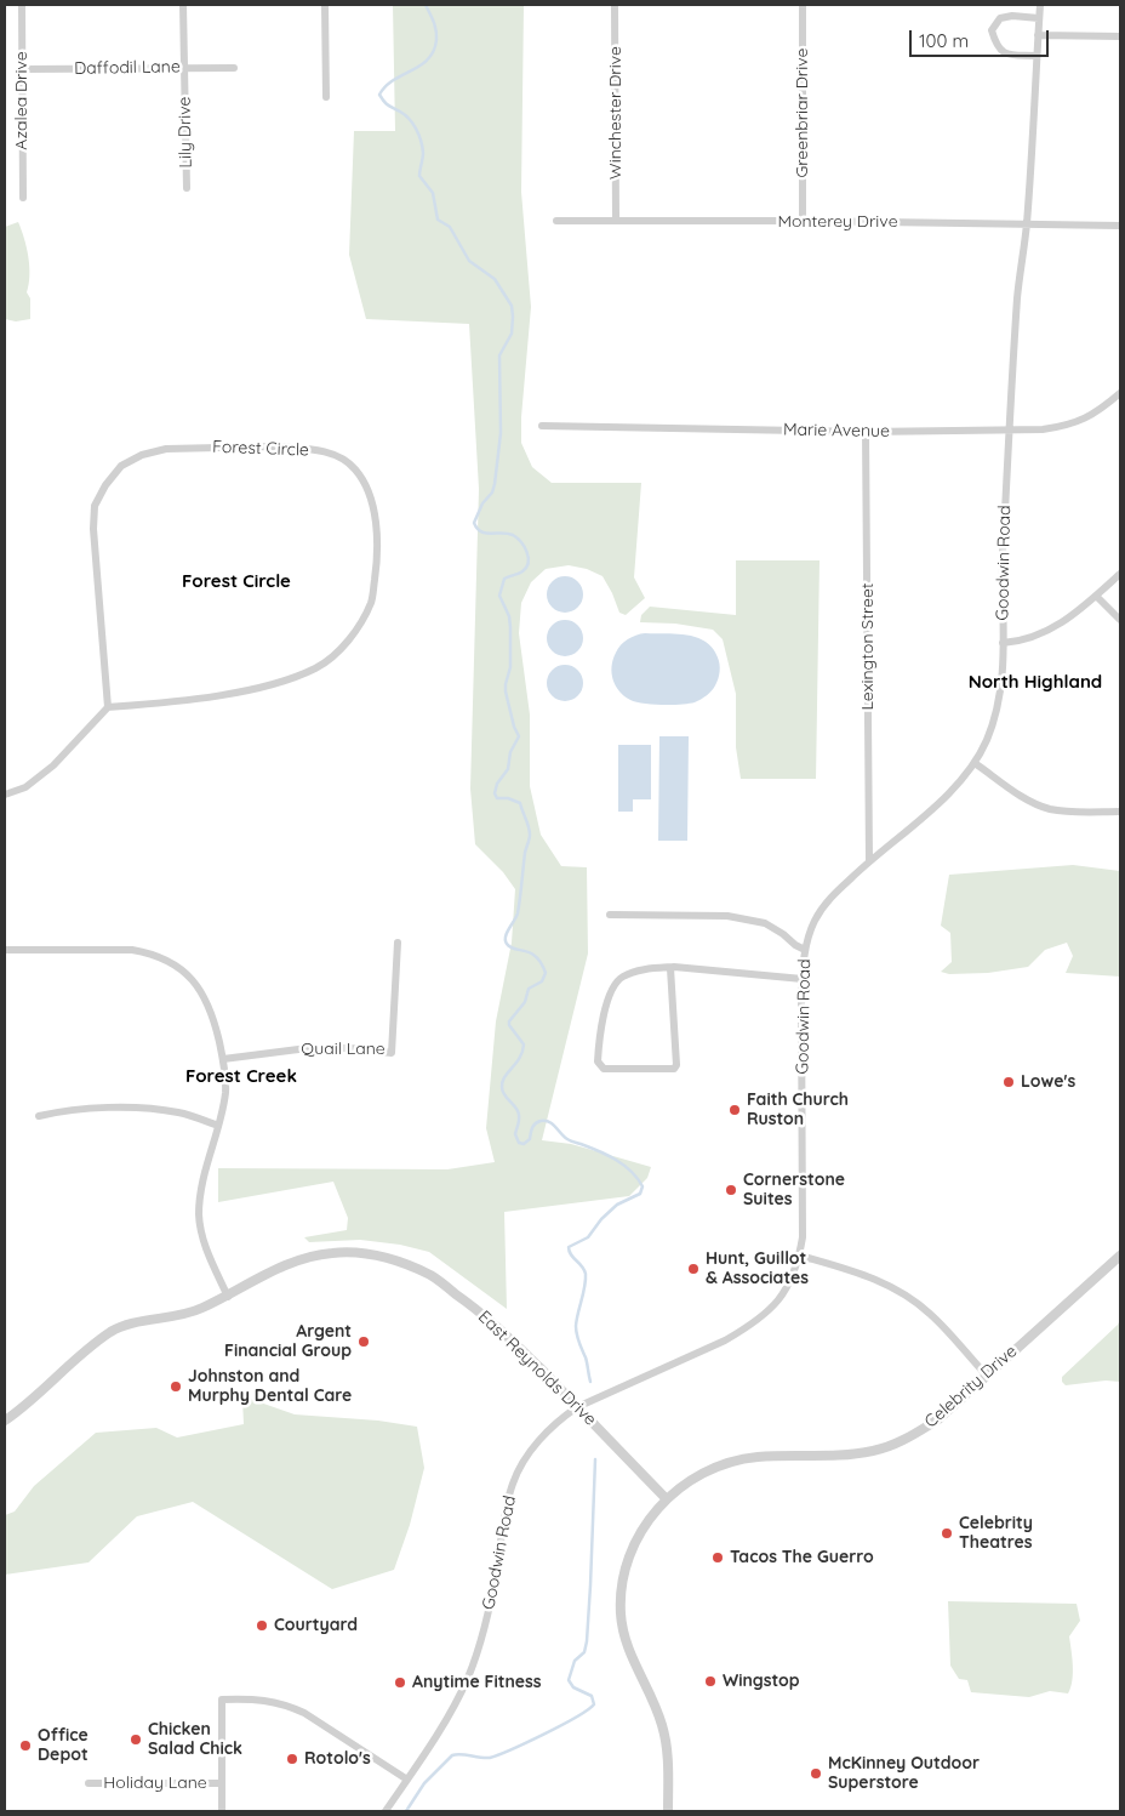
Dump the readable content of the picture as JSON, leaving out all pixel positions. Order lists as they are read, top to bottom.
{
  "streets": {
    "street": [
      "Daffodil Lane",
      "Azalea Drive",
      "Winchester Drive",
      "Greenbriar Drive",
      "Lily Drive",
      "Monterey Drive",
      "Marie Avenue",
      "Forest Circle",
      "Goodwin Road",
      "Lexington Street",
      "Quail Lane",
      "East Reynolds Drive",
      "Celebrity Drive",
      "Holiday Lane"
    ]
  },
  "crossings": [
    ["Daffodil Lane", "Azalea Drive"],
    ["Daffodil Lane", "Lily Drive"],
    ["Winchester Drive", "Monterey Drive"],
    ["Greenbriar Drive", "Monterey Drive"],
    ["Monterey Drive", "Goodwin Road"],
    ["Marie Avenue", "Goodwin Road"],
    ["Marie Avenue", "Lexington Street"],
    ["Goodwin Road", "Lexington Street"],
    ["Goodwin Road", "East Reynolds Drive"],
    ["East Reynolds Drive", "Celebrity Drive"]
  ],
  "districts": ["Forest Circle", "North Highland", "Forest Creek"],
  "places": [
    "Lowe's",
    "Faith Church Ruston",
    "Cornerstone Suites",
    "Hunt, Guillot & Associates",
    "Argent Financial Group",
    "Johnston and Murphy Dental Care",
    "Celebrity Theatres",
    "Tacos The Guerro",
    "Courtyard",
    "Wingstop",
    "Anytime Fitness",
    "Chicken Salad Chick",
    "Office Depot",
    "Rotolo's",
    "McKinney Outdoor Superstore"
  ],
  "scale_bar": "100 m"
}
